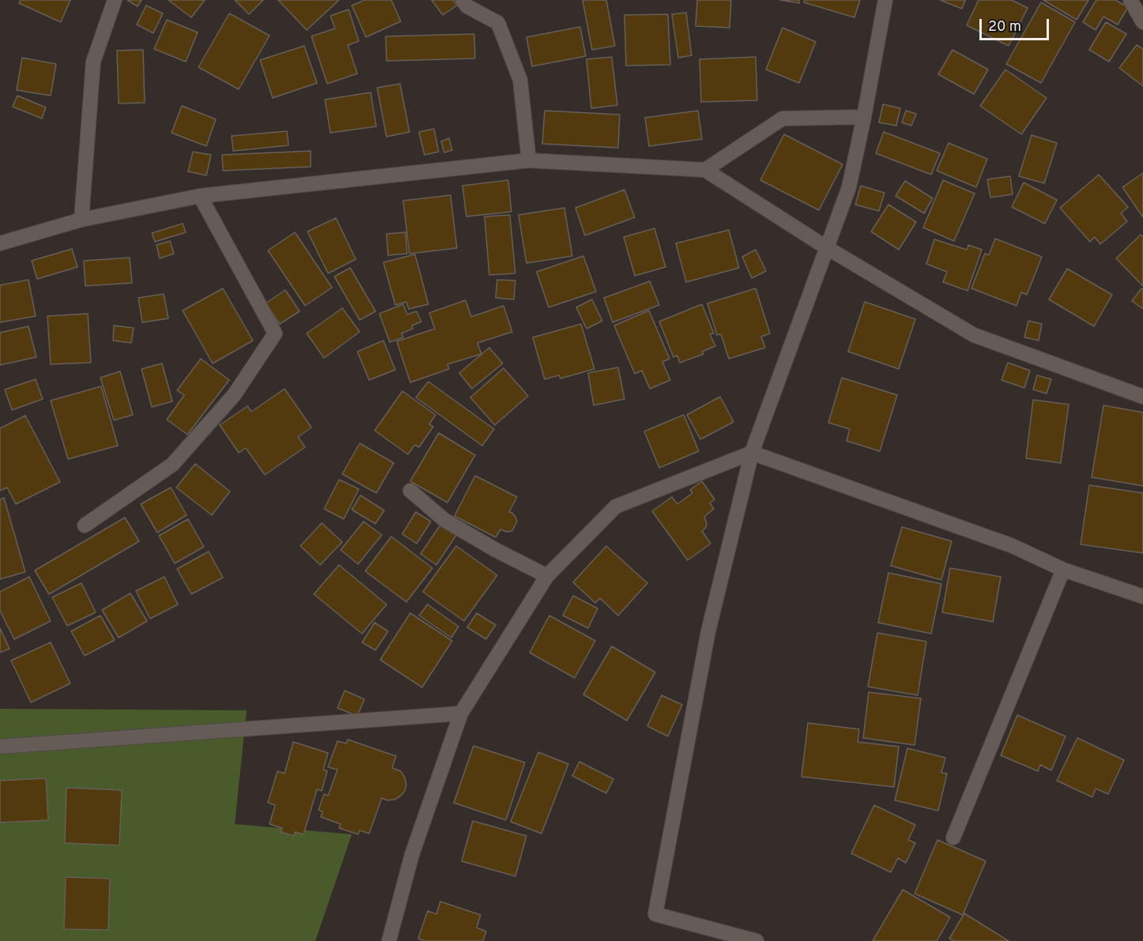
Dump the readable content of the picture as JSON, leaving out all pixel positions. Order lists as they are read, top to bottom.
{
  "scale_bar": "20 m"
}
